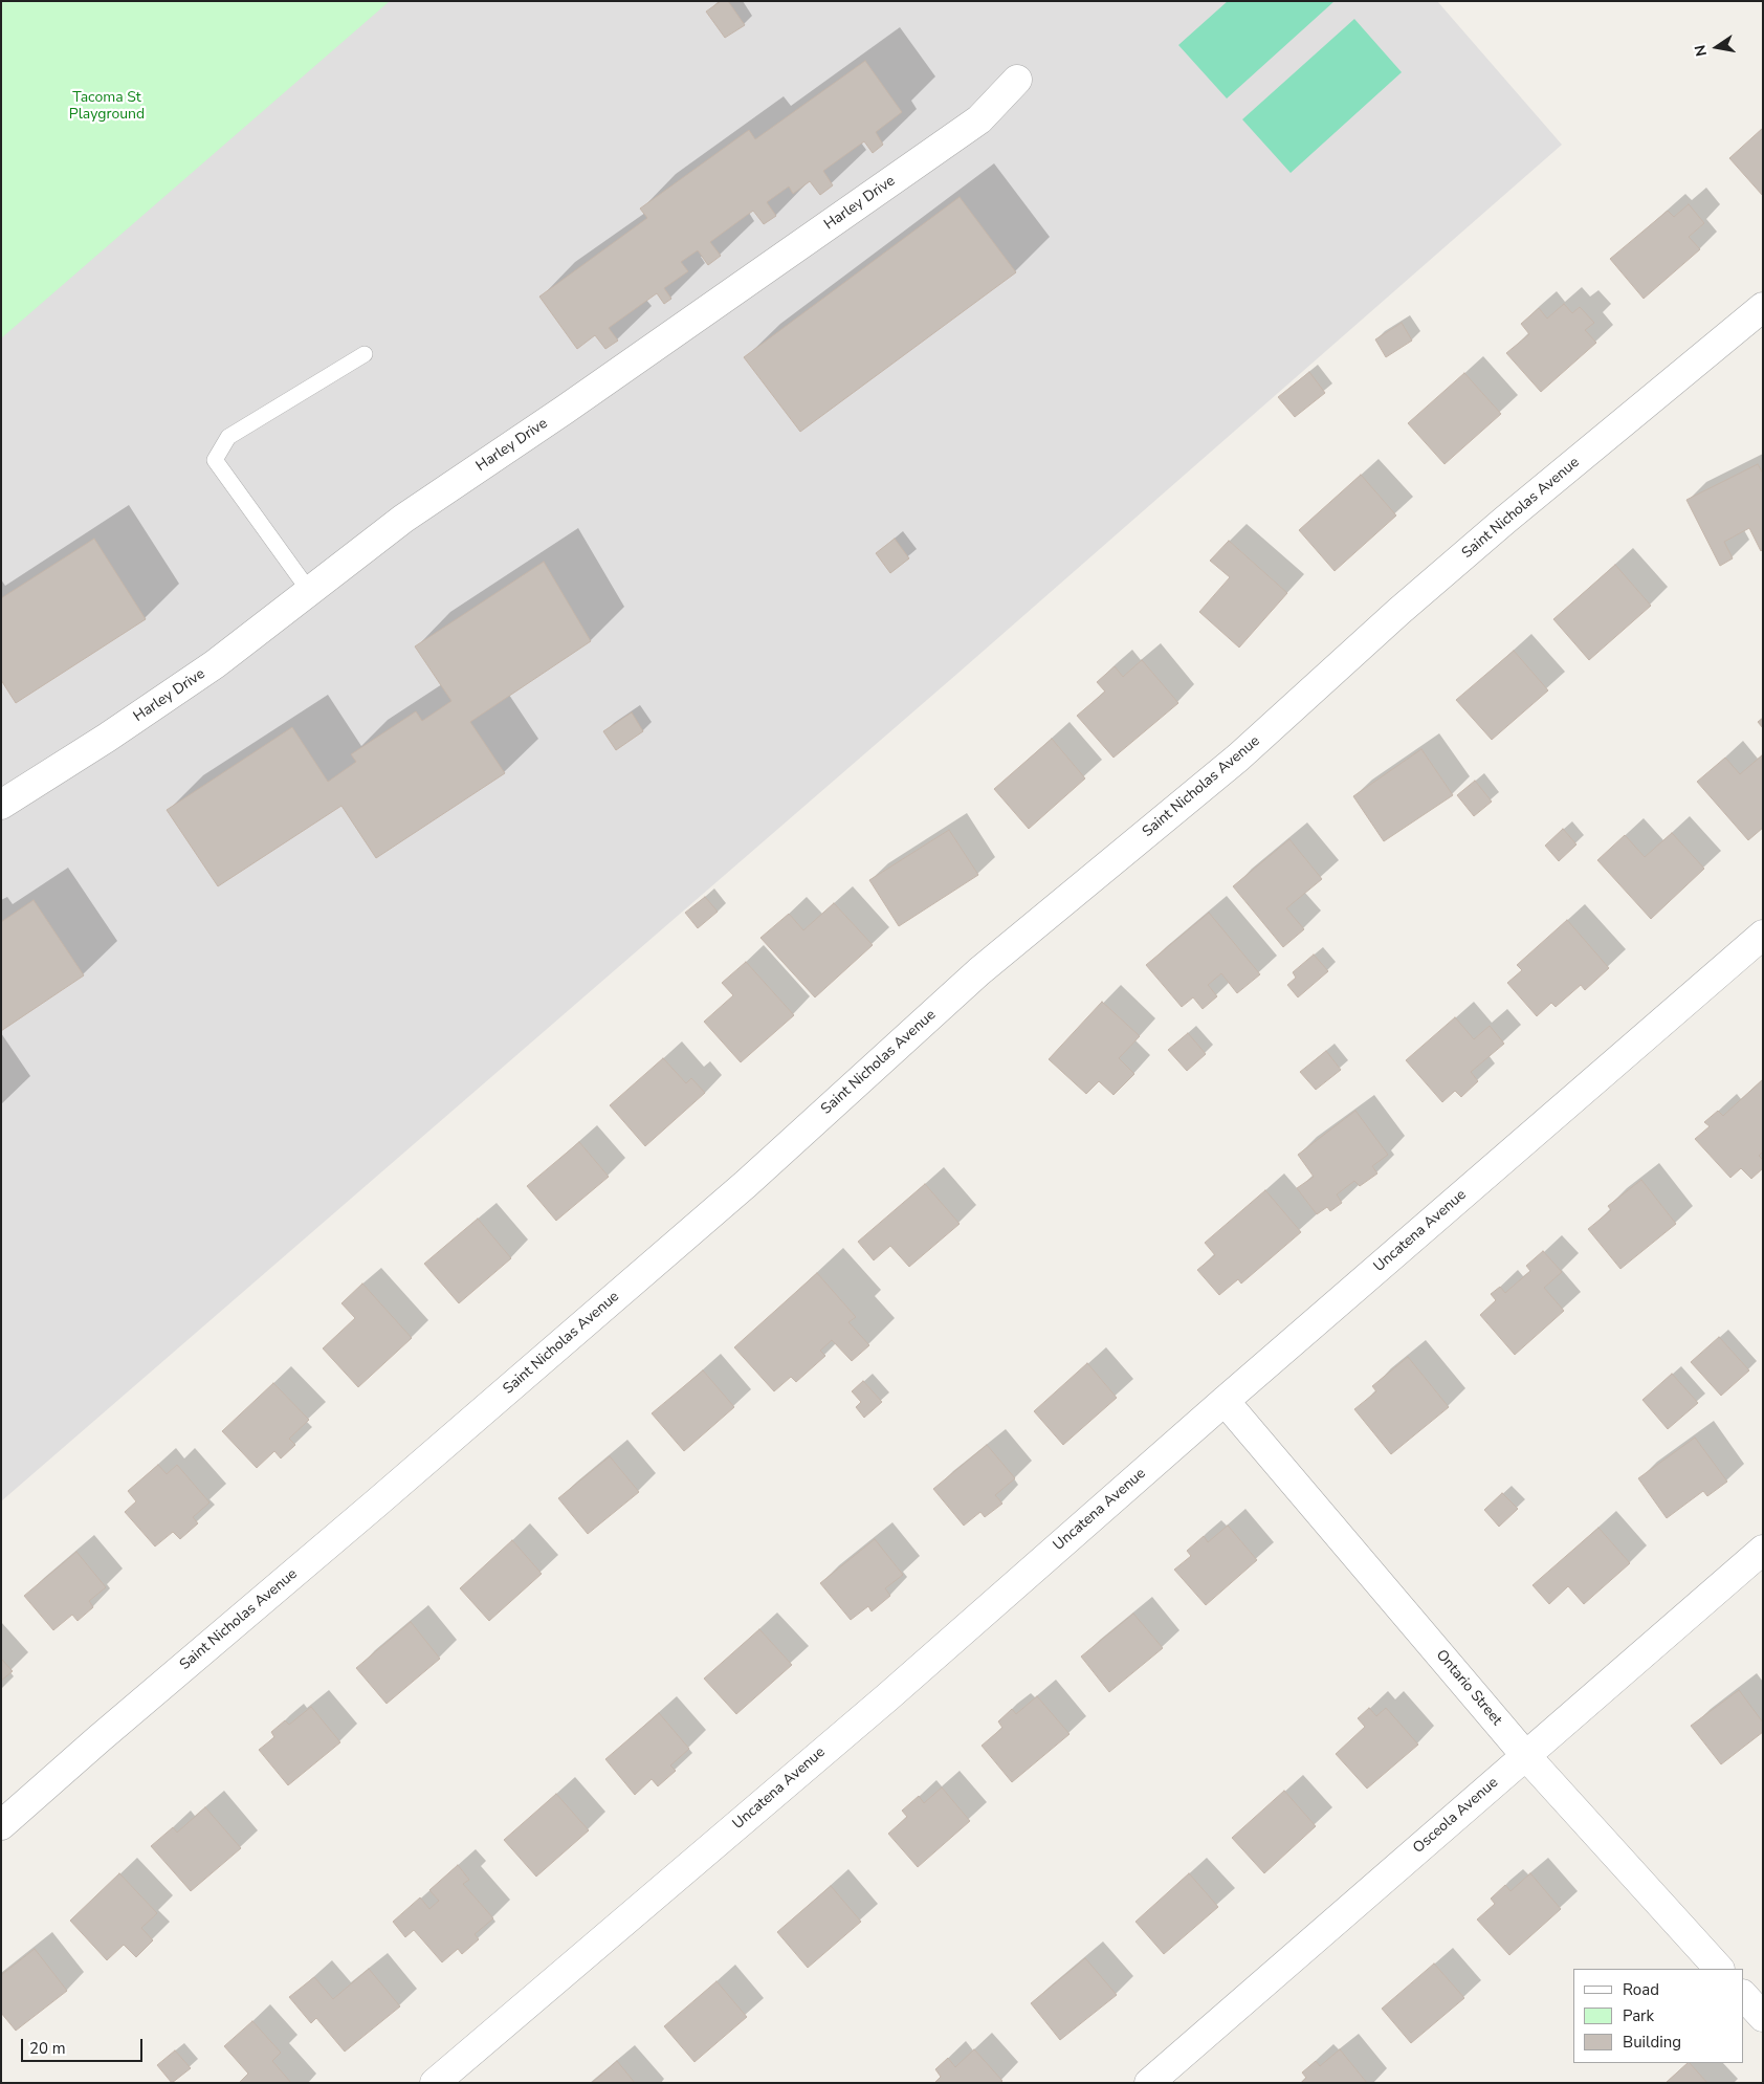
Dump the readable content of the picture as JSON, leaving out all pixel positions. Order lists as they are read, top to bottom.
{
  "streets": {
    "street": [
      "Harley Drive",
      "Saint Nicholas Avenue",
      "Uncatena Avenue",
      "Ontario Street",
      "Osceola Avenue"
    ]
  },
  "crossings": [
    ["Uncatena Avenue", "Ontario Street"],
    ["Ontario Street", "Osceola Avenue"]
  ],
  "parks": ["Tacoma St Playground"],
  "legend": ["Road", "Park", "Building"],
  "scale_bar": "20 m",
  "north": "left"
}
